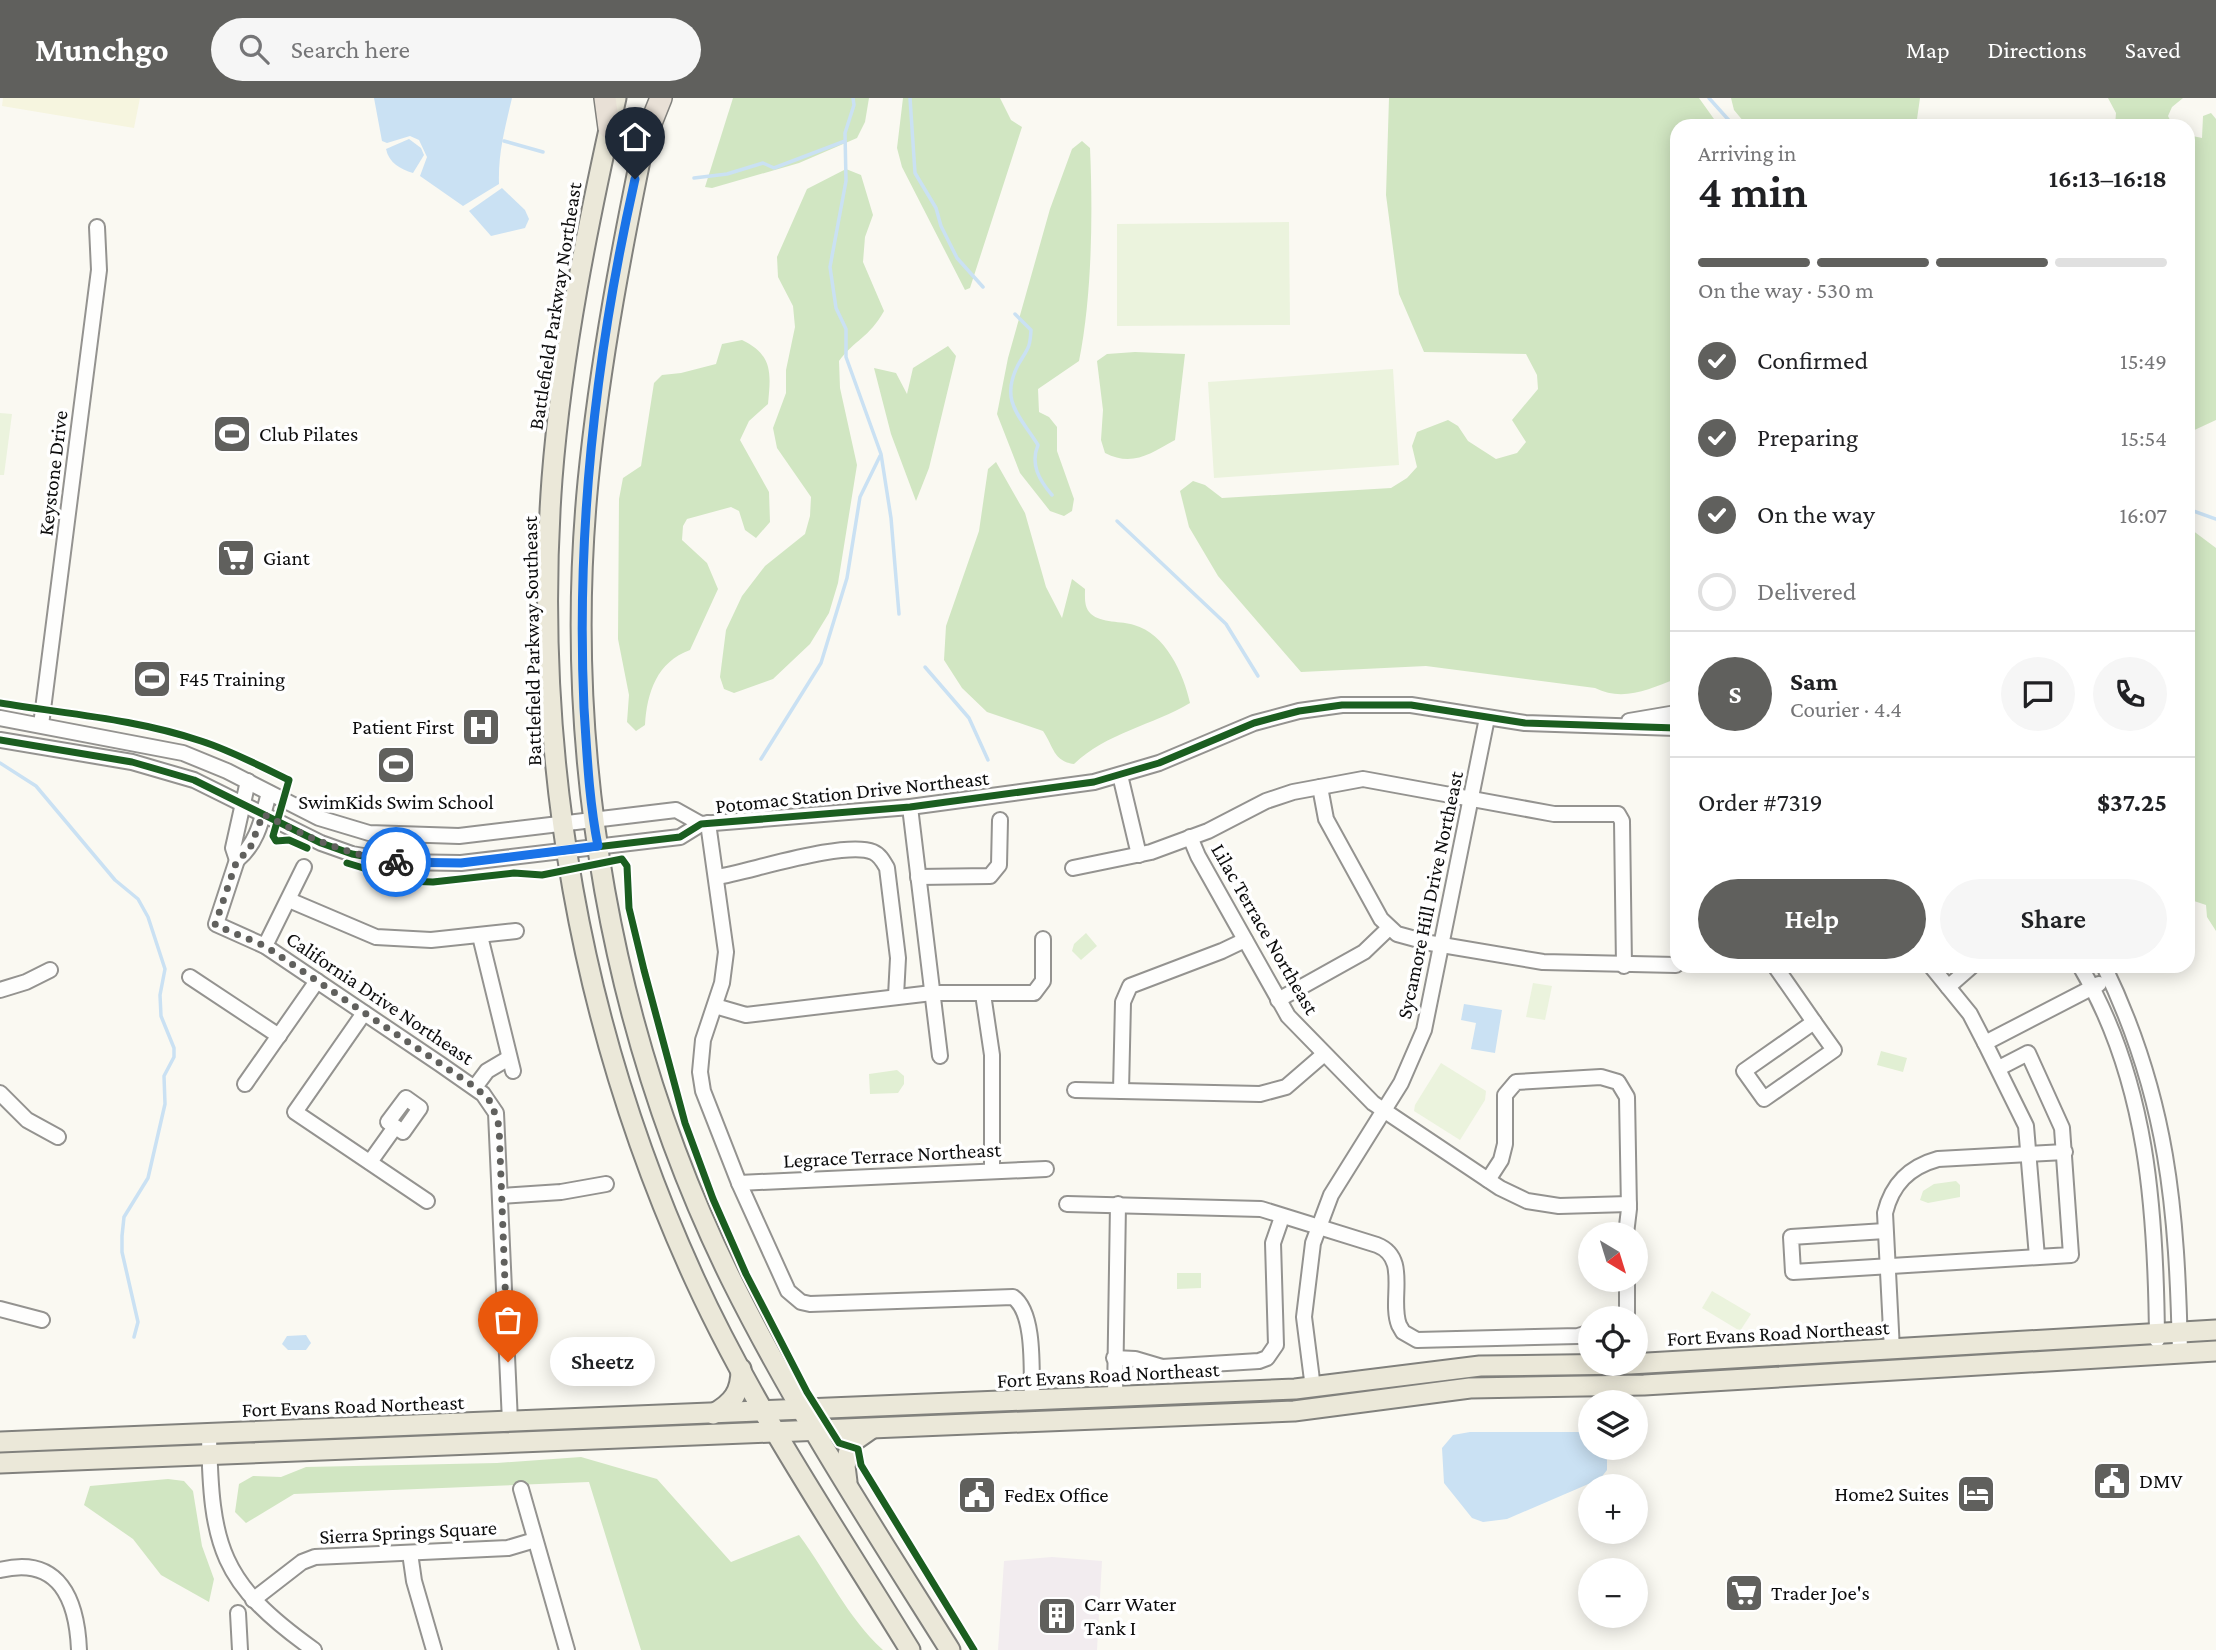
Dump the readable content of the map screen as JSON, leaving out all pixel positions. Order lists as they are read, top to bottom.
{
  "streets": {
    "main road": ["Battlefield Parkway Northeast", "Battlefield Parkway Southeast", "Fort Evans Road Northeast"],
    "street": [
      "Keystone Drive",
      "Potomac Station Drive Northeast",
      "Sycamore Hill Drive Northeast",
      "Lilac Terrace Northeast",
      "California Drive Northeast",
      "Legrace Terrace Northeast",
      "Sierra Springs Square"
    ]
  },
  "crossings": [
    ["Battlefield Parkway Northeast", "Battlefield Parkway Southeast"],
    ["Keystone Drive", "Potomac Station Drive Northeast"],
    ["Battlefield Parkway Southeast", "Potomac Station Drive Northeast"],
    ["Battlefield Parkway Southeast", "Fort Evans Road Northeast"],
    ["Potomac Station Drive Northeast", "Sycamore Hill Drive Northeast"],
    ["Sycamore Hill Drive Northeast", "Lilac Terrace Northeast"],
    ["Sycamore Hill Drive Northeast", "Fort Evans Road Northeast"],
    ["California Drive Northeast", "Fort Evans Road Northeast"]
  ],
  "places": {
    "sports": ["Club Pilates", "F45 Training", "SwimKids Swim School"],
    "supermarket": ["Giant", "Trader Joe's"],
    "hospital": ["Patient First"],
    "other": ["Sheetz"],
    "public building": ["DMV", "FedEx Office"],
    "hotel": ["Home2 Suites"],
    "building": ["Carr Water Tank I"]
  },
  "north": "bottom right",
  "page": {
    "header": "Munchgo",
    "search": "Search here",
    "nav": ["Map", "Directions", "Saved"],
    "heading": ["4 min", "Arriving in", "16:13–16:18"],
    "panel": [
      "Sam",
      "Courier · 4.4",
      "Order #7319",
      "$37.25"
    ],
    "bar": "On the way · 530 m",
    "list": [
      ["Confirmed", "15:49"],
      ["Preparing", "15:54"],
      ["On the way", "16:07"],
      "Delivered"
    ],
    "round": "S",
    "buttons": ["Help", "Share"],
    "map_buttons": ["+", "−"],
    "bubble": "Sheetz"
  }
}
